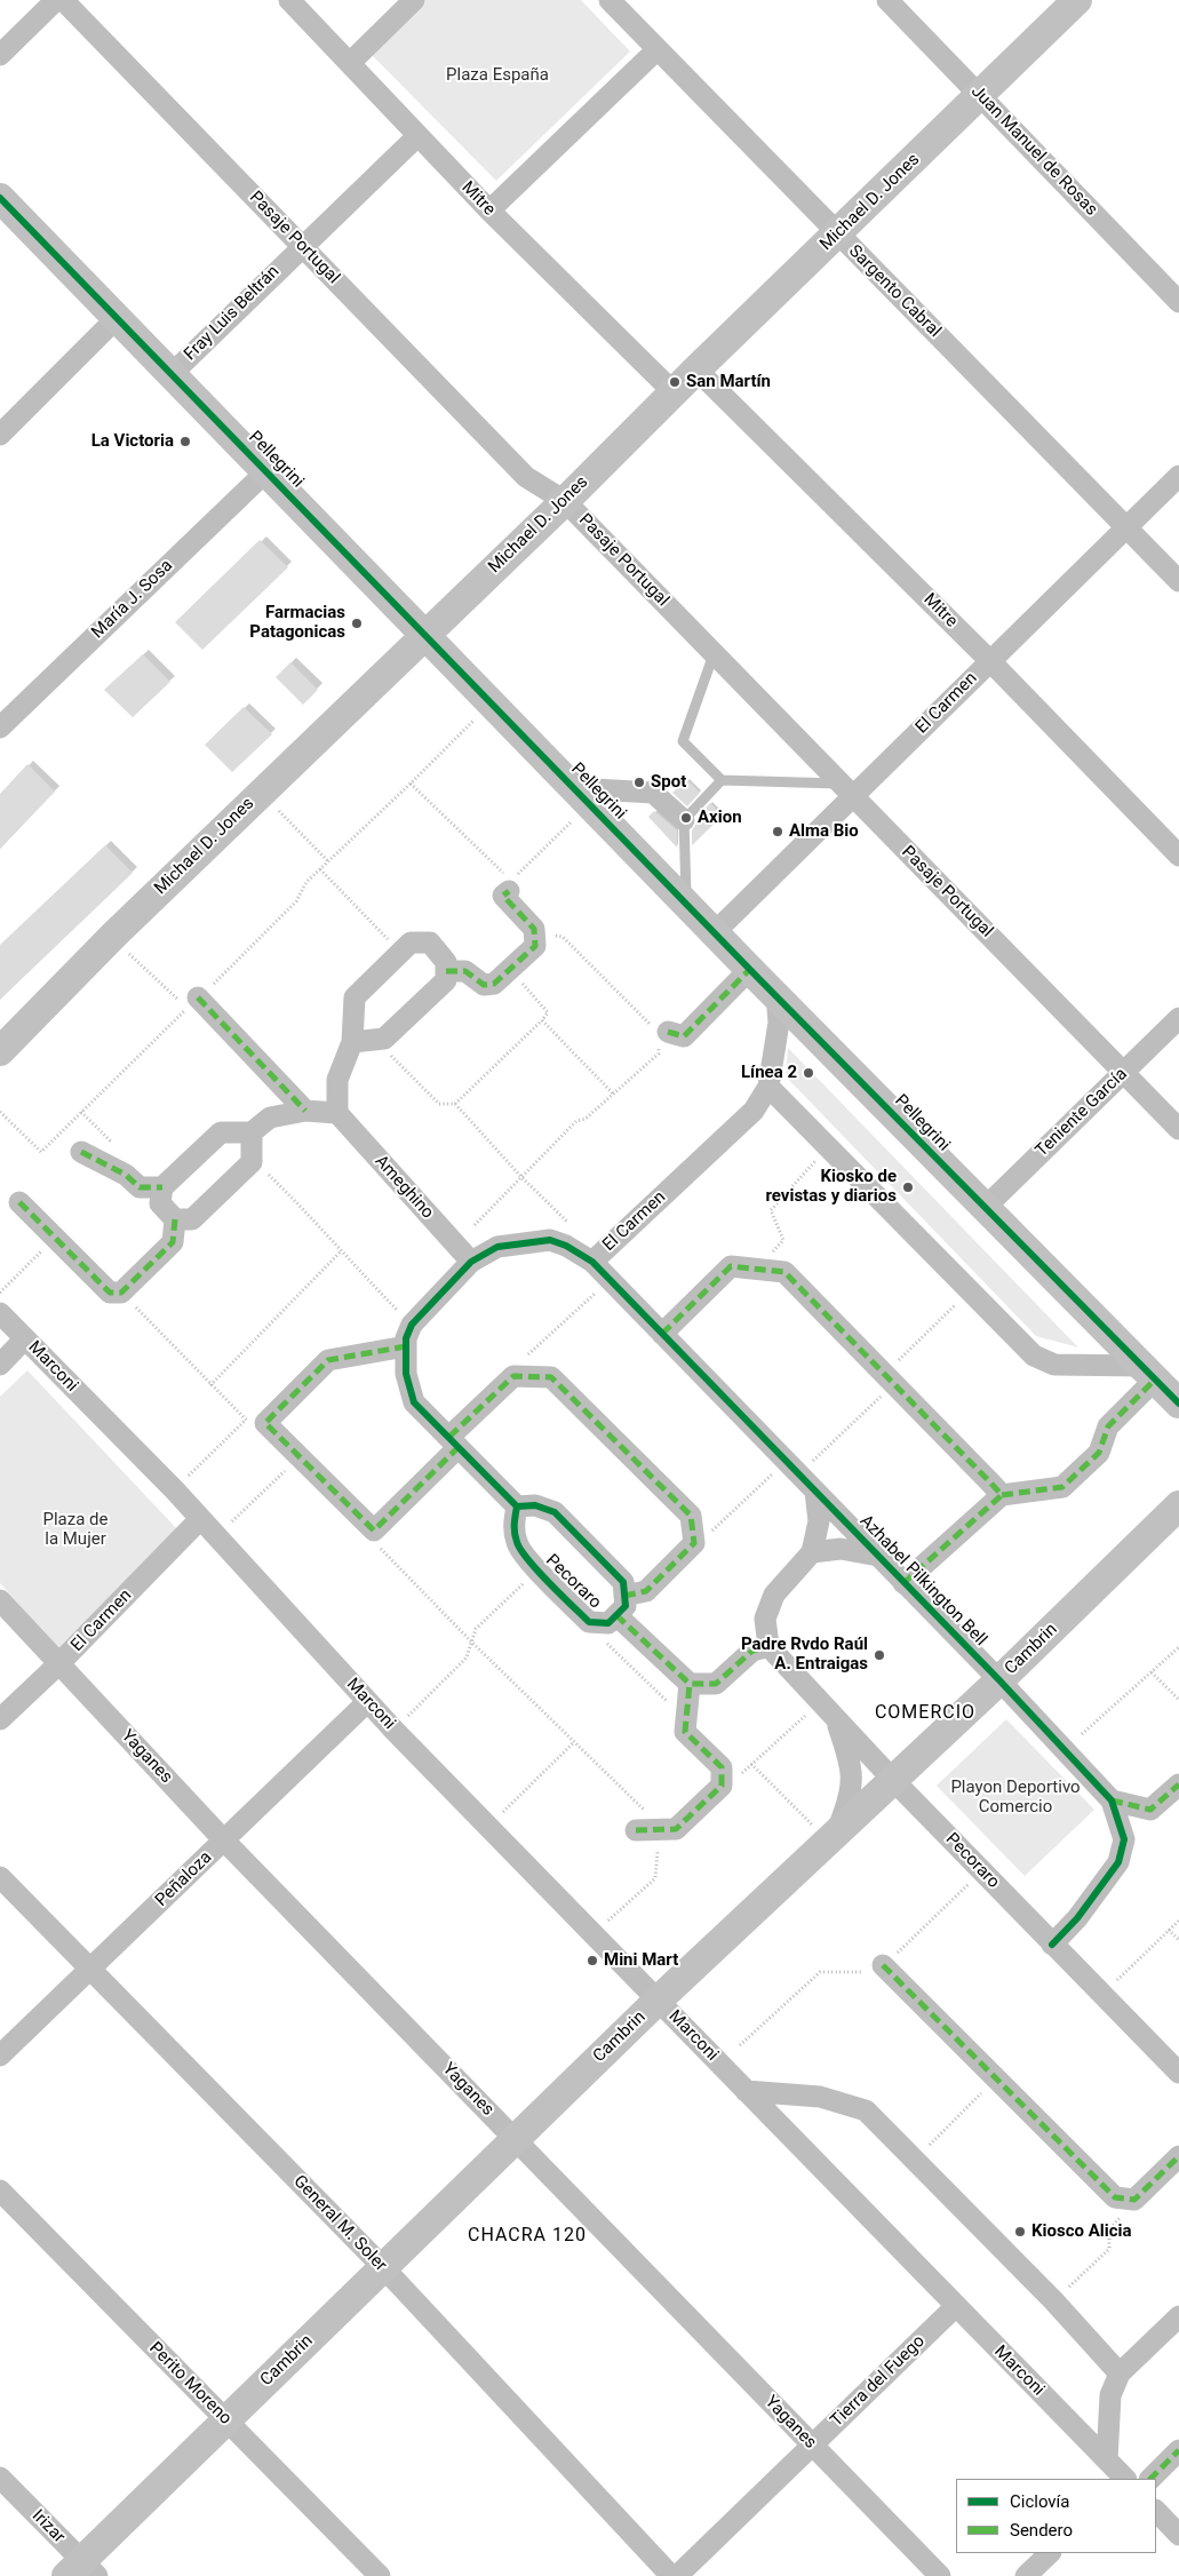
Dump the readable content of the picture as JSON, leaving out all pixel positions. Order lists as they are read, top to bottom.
{
  "streets": {
    "street": [
      "Juan Manuel de Rosas",
      "Mitre",
      "Michael D. Jones",
      "Pasaje Portugal",
      "Sargento Cabral",
      "Fray Luis Beltrán",
      "Pellegrini",
      "María J. Sosa",
      "El Carmen",
      "Teniente García",
      "Ameghino",
      "Marconi",
      "Azhabel Pilkington Bell",
      "Pecoraro",
      "Cambrin",
      "Yaganes",
      "Peñaloza",
      "General M. Soler",
      "Tierra del Fuego",
      "Perito Moreno",
      "Irizar"
    ]
  },
  "crossings": [
    ["Juan Manuel de Rosas", "Michael D. Jones"],
    ["Mitre", "Michael D. Jones"],
    ["Mitre", "Fray Luis Beltrán"],
    ["Mitre", "El Carmen"],
    ["Michael D. Jones", "Pasaje Portugal"],
    ["Michael D. Jones", "Sargento Cabral"],
    ["Michael D. Jones", "Pellegrini"],
    ["Pasaje Portugal", "Fray Luis Beltrán"],
    ["Pasaje Portugal", "El Carmen"],
    ["Pasaje Portugal", "Teniente García"],
    ["Sargento Cabral", "El Carmen"],
    ["Fray Luis Beltrán", "Pellegrini"],
    ["Pellegrini", "María J. Sosa"],
    ["Pellegrini", "El Carmen"],
    ["Pellegrini", "Teniente García"],
    ["El Carmen", "Ameghino"],
    ["El Carmen", "Marconi"],
    ["El Carmen", "Azhabel Pilkington Bell"],
    ["El Carmen", "Yaganes"],
    ["Marconi", "Cambrin"],
    ["Marconi", "Peñaloza"],
    ["Marconi", "Tierra del Fuego"],
    ["Azhabel Pilkington Bell", "Pecoraro"],
    ["Azhabel Pilkington Bell", "Cambrin"],
    ["Pecoraro", "Cambrin"],
    ["Cambrin", "Yaganes"],
    ["Cambrin", "General M. Soler"],
    ["Cambrin", "Perito Moreno"],
    ["Cambrin", "Irizar"],
    ["Yaganes", "Peñaloza"],
    ["Yaganes", "Tierra del Fuego"],
    ["Peñaloza", "General M. Soler"]
  ],
  "districts": ["COMERCIO", "CHACRA 120"],
  "parks": ["Plaza España", "Plaza de la Mujer", "Playon Deportivo Comercio"],
  "places": [
    "San Martín",
    "La Victoria",
    "Farmacias Patagonicas",
    "Spot",
    "Axion",
    "Alma Bio",
    "Línea 2",
    "Kiosko de revistas y diarios",
    "Padre Rvdo Raúl A. Entraigas",
    "Mini Mart",
    "Kiosco Alicia"
  ],
  "legend": ["Ciclovía", "Sendero"]
}
